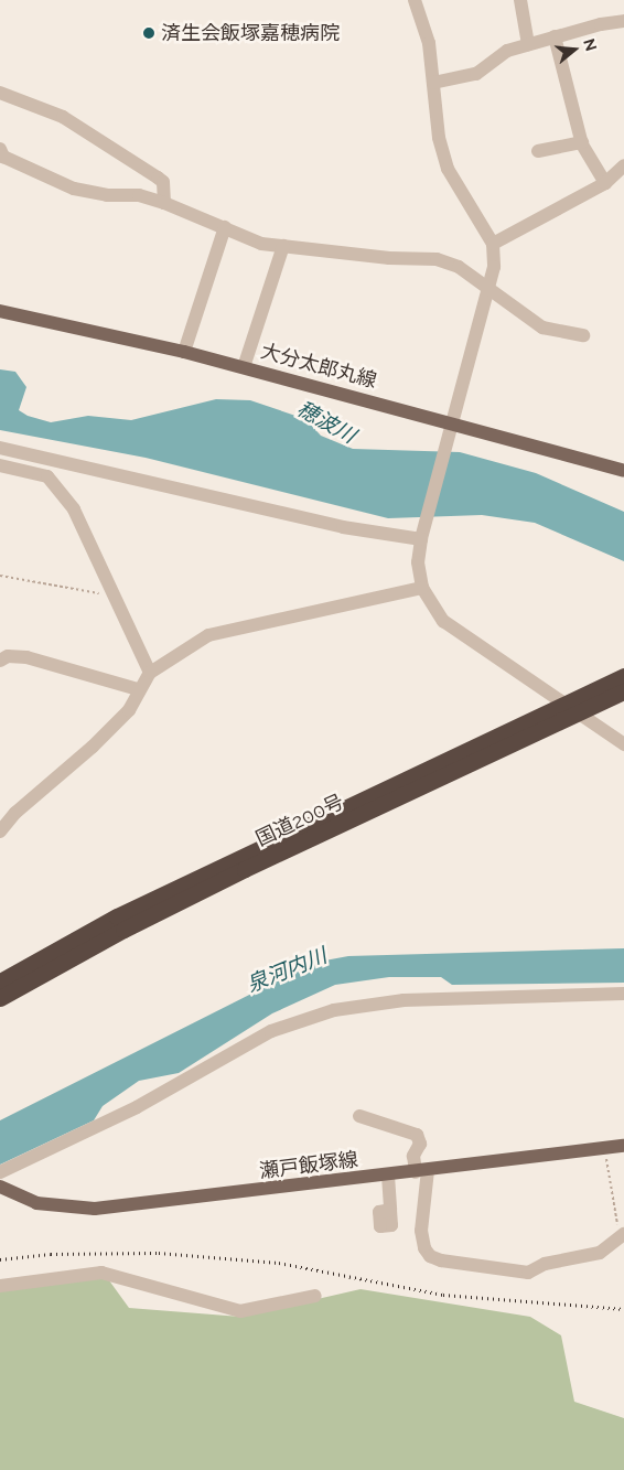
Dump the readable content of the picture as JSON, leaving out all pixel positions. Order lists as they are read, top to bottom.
{
  "streets": {
    "highway": ["国道200号"],
    "main road": ["大分太郎丸線", "瀬戸飯塚線"]
  },
  "water": ["穂波川", "泉河内川"],
  "places": ["済生会飯塚嘉穂病院"],
  "north": "right"
}
